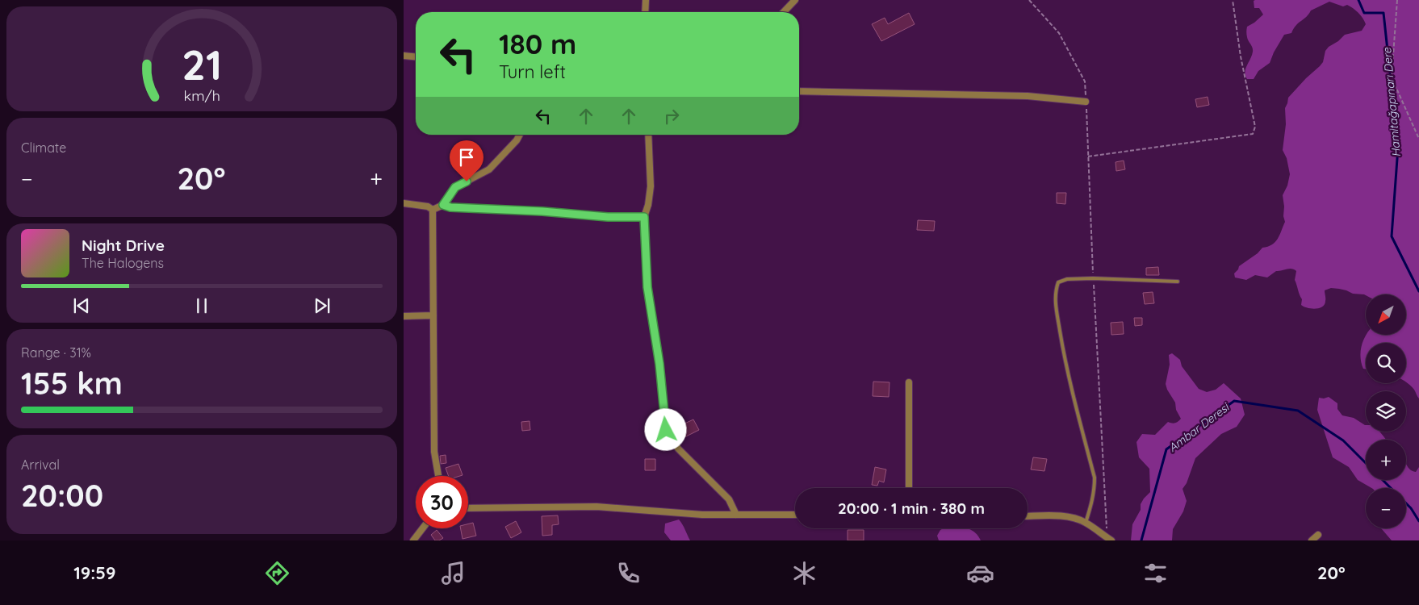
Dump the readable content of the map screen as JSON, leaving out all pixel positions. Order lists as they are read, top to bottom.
{
  "water": ["Hamitağapınarı Dere", "Ambar Deresi"],
  "north": "bottom left",
  "page": {
    "turn": ["180 m", "Turn left"],
    "tile": [
      "Climate",
      ["Range · 31%", "155 km"],
      ["Arrival", "20:00"]
    ],
    "heat": ["−", "20°", "+"],
    "song": ["Night Drive", "The Halogens"],
    "map_buttons": ["+", "−"],
    "limit": "30",
    "trip": "20:00 · 1 min · 380 m",
    "tabs": ["19:59", "20°"],
    "gauge": ["21", "km/h"]
  }
}
